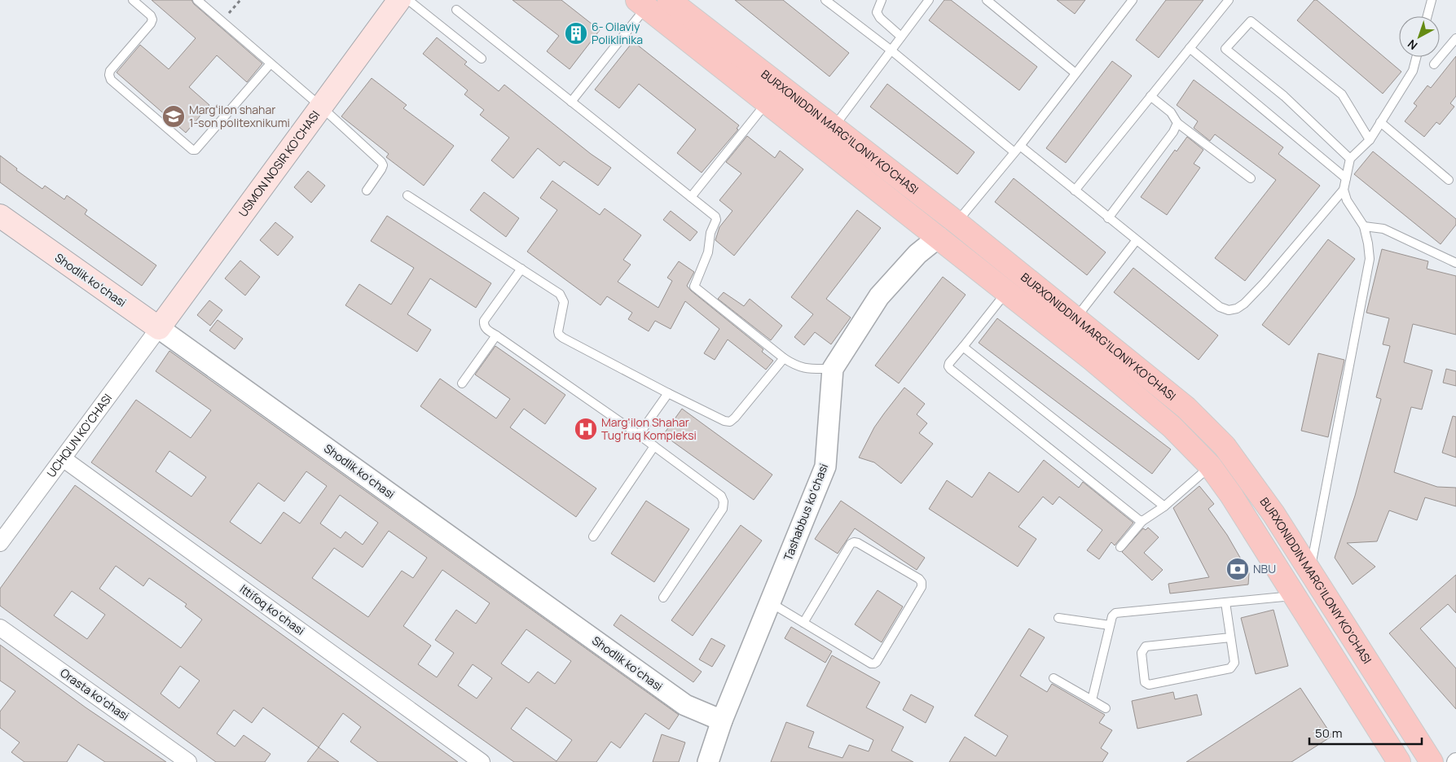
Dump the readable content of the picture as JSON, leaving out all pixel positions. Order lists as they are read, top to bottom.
{
  "streets": {
    "main road": ["BURXONIDDIN MARG’ILONIY KO’CHASI", "USMON NOSIR KO‘CHASI", "Shodlik koʻchasi"],
    "street": [
      "UCHQUN KO'CHASI",
      "Tashabbus koʻchasi",
      "Ittifoq koʻchasi",
      "Orasta koʻchasi"
    ]
  },
  "crossings": [
    ["BURXONIDDIN MARG’ILONIY KO’CHASI", "Tashabbus koʻchasi"],
    ["USMON NOSIR KO‘CHASI", "Shodlik koʻchasi"],
    ["USMON NOSIR KO‘CHASI", "UCHQUN KO'CHASI"],
    ["Shodlik koʻchasi", "UCHQUN KO'CHASI"],
    ["Shodlik koʻchasi", "Tashabbus koʻchasi"],
    ["UCHQUN KO'CHASI", "Ittifoq koʻchasi"]
  ],
  "places": {
    "building": ["6- Oilaviy Poliklinika"],
    "school or university": ["Margʻilon shahar 1-son politexnikumi"],
    "hospital": ["Marg'ilon Shahar Tug'ruq Kompleksi"],
    "bank": ["NBU"]
  },
  "scale_bar": "50 m",
  "north": "bottom left"
}
